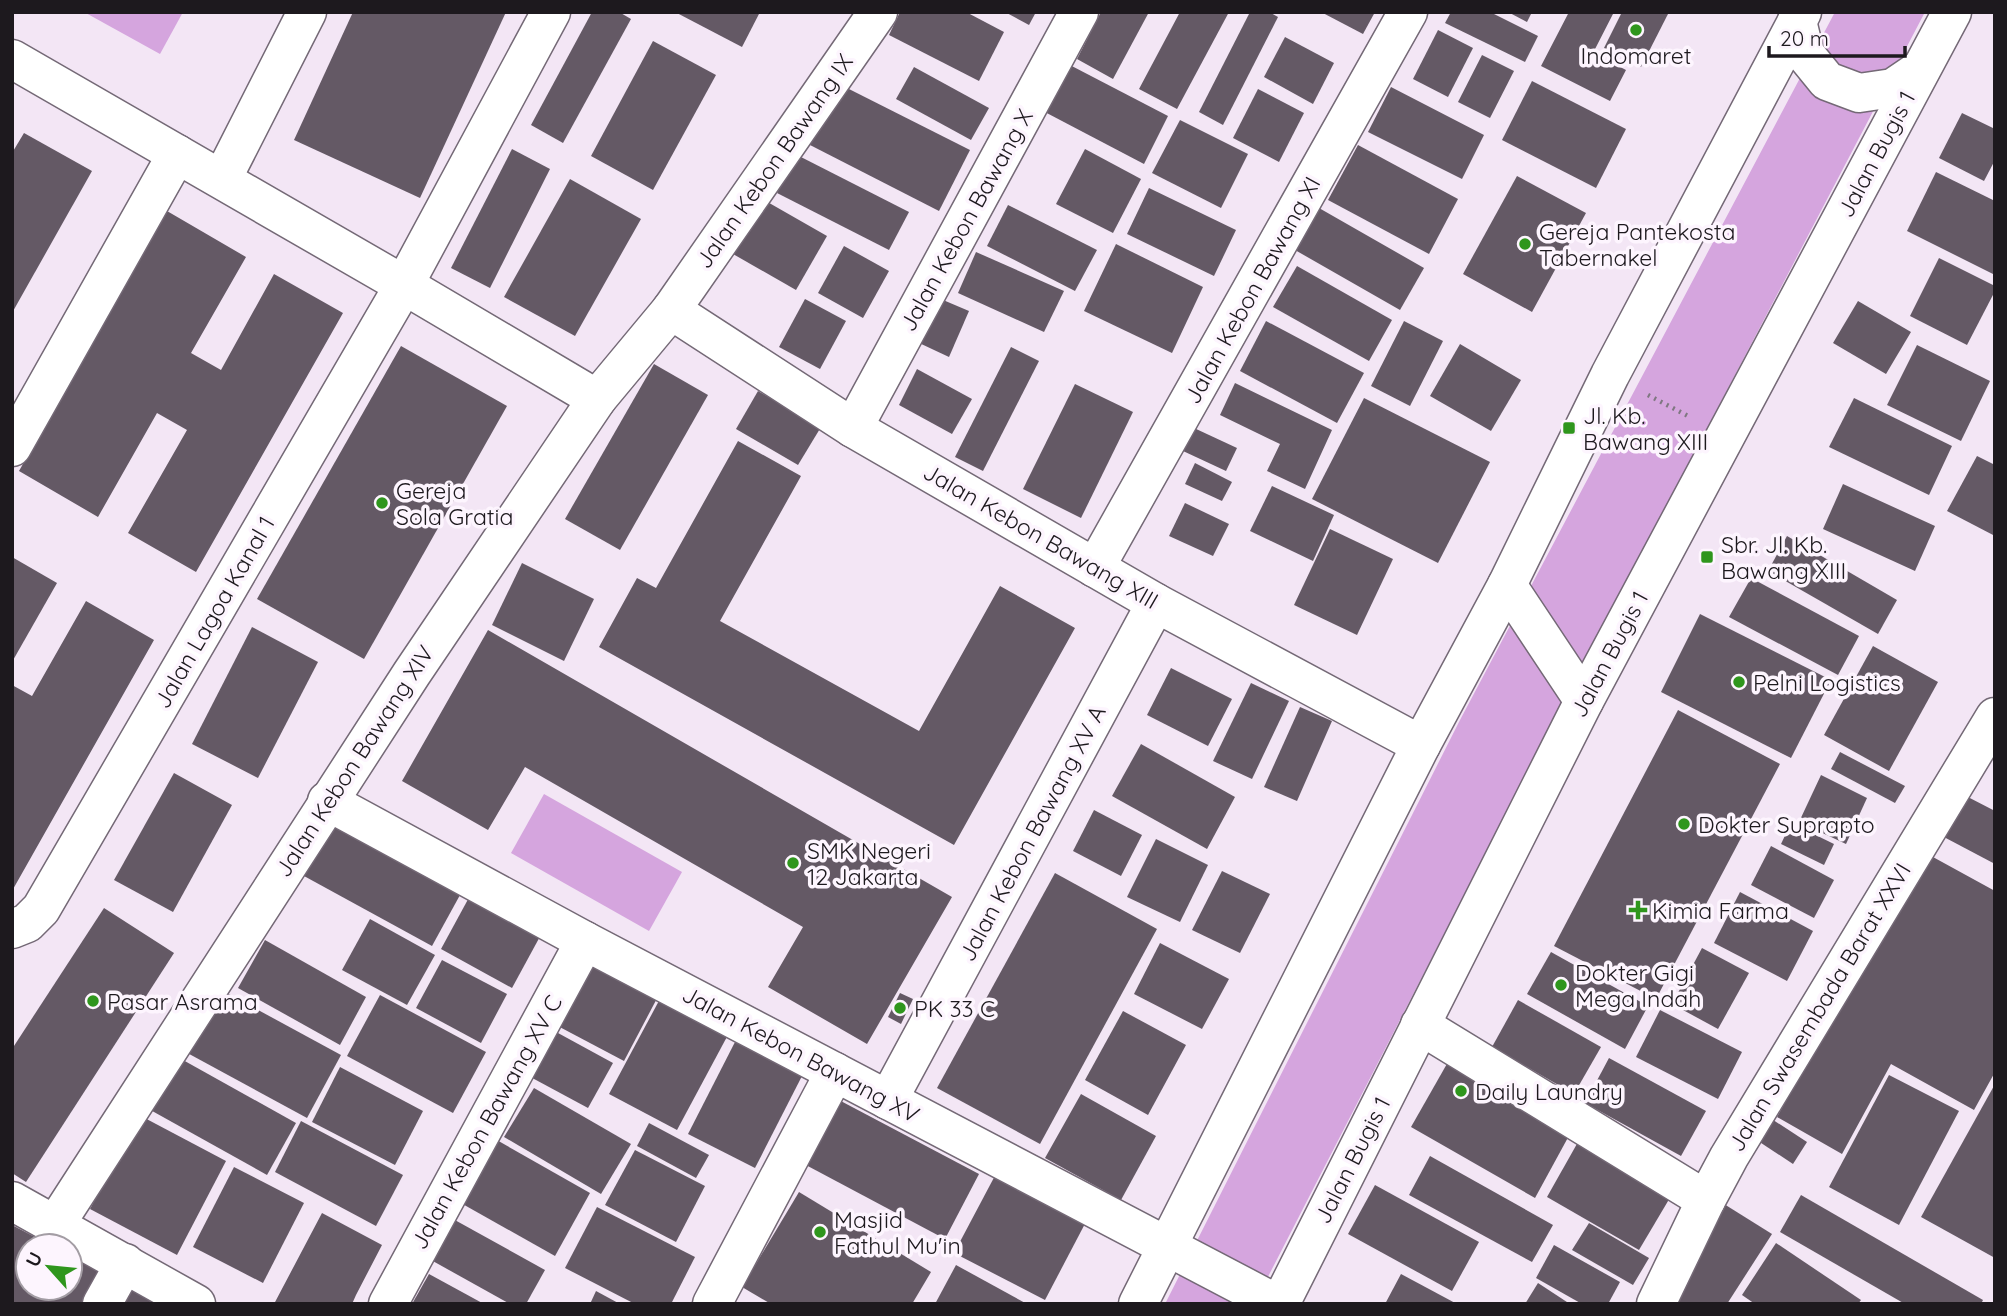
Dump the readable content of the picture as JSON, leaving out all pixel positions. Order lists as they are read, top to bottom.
{
  "streets": {
    "street": [
      "Jalan Bugis 1",
      "Jalan Kebon Bawang IX",
      "Jalan Kebon Bawang X",
      "Jalan Kebon Bawang XI",
      "Jalan Kebon Bawang XIII",
      "Jalan Lagoa Kanal 1",
      "Jalan Kebon Bawang XIV",
      "Jalan Kebon Bawang XV A",
      "Jalan Swasembada Barat XXVI",
      "Jalan Kebon Bawang XV",
      "Jalan Kebon Bawang XV C"
    ]
  },
  "crossings": [
    ["Jalan Bugis 1", "Jalan Kebon Bawang XV"],
    ["Jalan Kebon Bawang IX", "Jalan Kebon Bawang XIII"],
    ["Jalan Kebon Bawang IX", "Jalan Kebon Bawang XIV"],
    ["Jalan Kebon Bawang X", "Jalan Kebon Bawang XIII"],
    ["Jalan Kebon Bawang XI", "Jalan Kebon Bawang XIII"],
    ["Jalan Kebon Bawang XIII", "Jalan Kebon Bawang XIV"],
    ["Jalan Kebon Bawang XIII", "Jalan Kebon Bawang XV A"],
    ["Jalan Kebon Bawang XIV", "Jalan Kebon Bawang XV"],
    ["Jalan Kebon Bawang XV A", "Jalan Kebon Bawang XV"],
    ["Jalan Kebon Bawang XV", "Jalan Kebon Bawang XV C"]
  ],
  "places": {
    "other": [
      "Indomaret",
      "Gereja Pantekosta Tabernakel",
      "Gereja Sola Gratia",
      "Pelni Logistics",
      "Dokter Suprapto",
      "SMK Negeri 12 Jakarta",
      "Dokter Gigi Mega Indah",
      "Pasar Asrama",
      "PK 33 C",
      "Daily Laundry",
      "Masjid Fathul Mu'in"
    ],
    "transit": ["Jl. Kb. Bawang XIII", "Sbr. Jl. Kb. Bawang XIII"],
    "health": ["Kimia Farma"]
  },
  "scale_bar": "20 m",
  "north": "top left"
}
